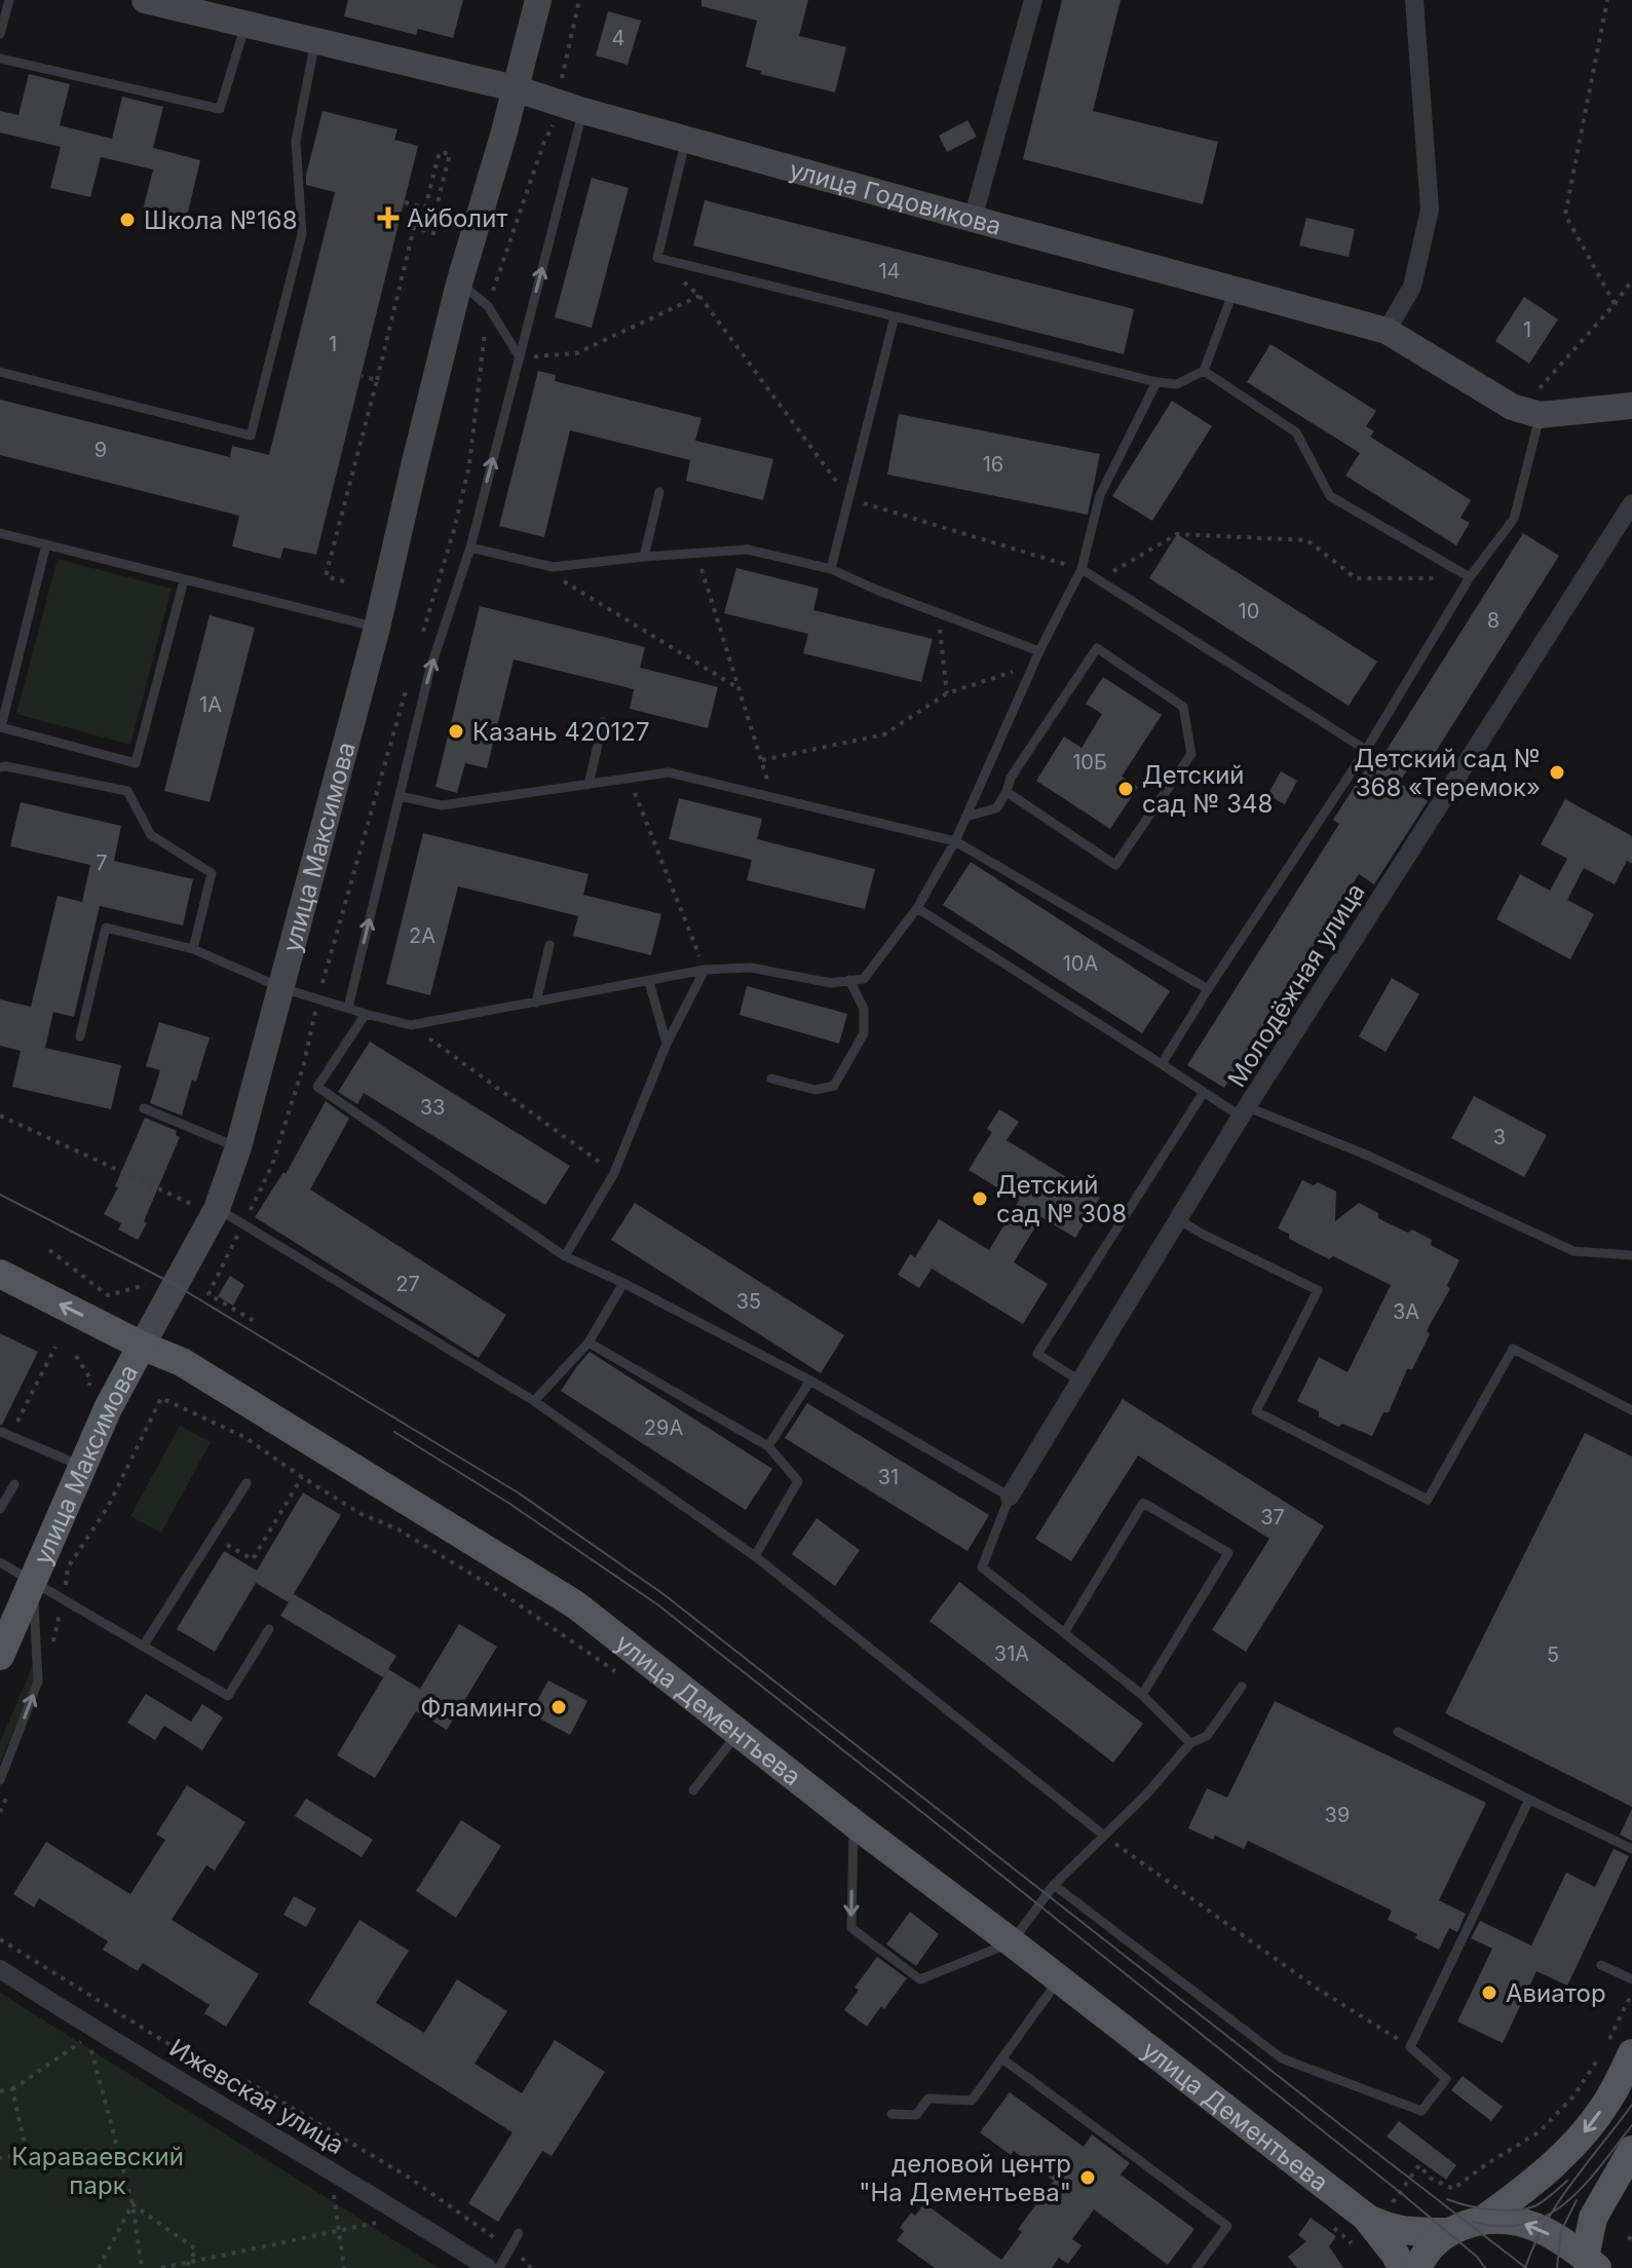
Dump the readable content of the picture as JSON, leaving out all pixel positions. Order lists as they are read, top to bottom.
{
  "streets": {
    "main road": ["улица Максимова", "улица Дементьева"],
    "street": ["улица Годовикова", "Молодёжная улица", "Ижевская улица"]
  },
  "crossings": [
    ["улица Годовикова", "улица Максимова"],
    ["улица Максимова", "улица Дементьева"]
  ],
  "parks": ["Караваевский парк"],
  "places": {
    "health": ["Айболит"],
    "other": [
      "Школа №168",
      "Казань 420127",
      "Детский сад № 368 «Теремок»",
      "Детский сад № 348",
      "Детский сад № 308",
      "Фламинго",
      "Авиатор",
      "деловой центр \"На Дементьева\""
    ]
  },
  "house_numbers": [
    "4",
    "14",
    "1",
    "1",
    "9",
    "16",
    "10",
    "8",
    "1А",
    "10Б",
    "7",
    "2А",
    "10А",
    "33",
    "3",
    "27",
    "35",
    "3А",
    "29А",
    "31",
    "37",
    "31А",
    "5",
    "39"
  ]
}
